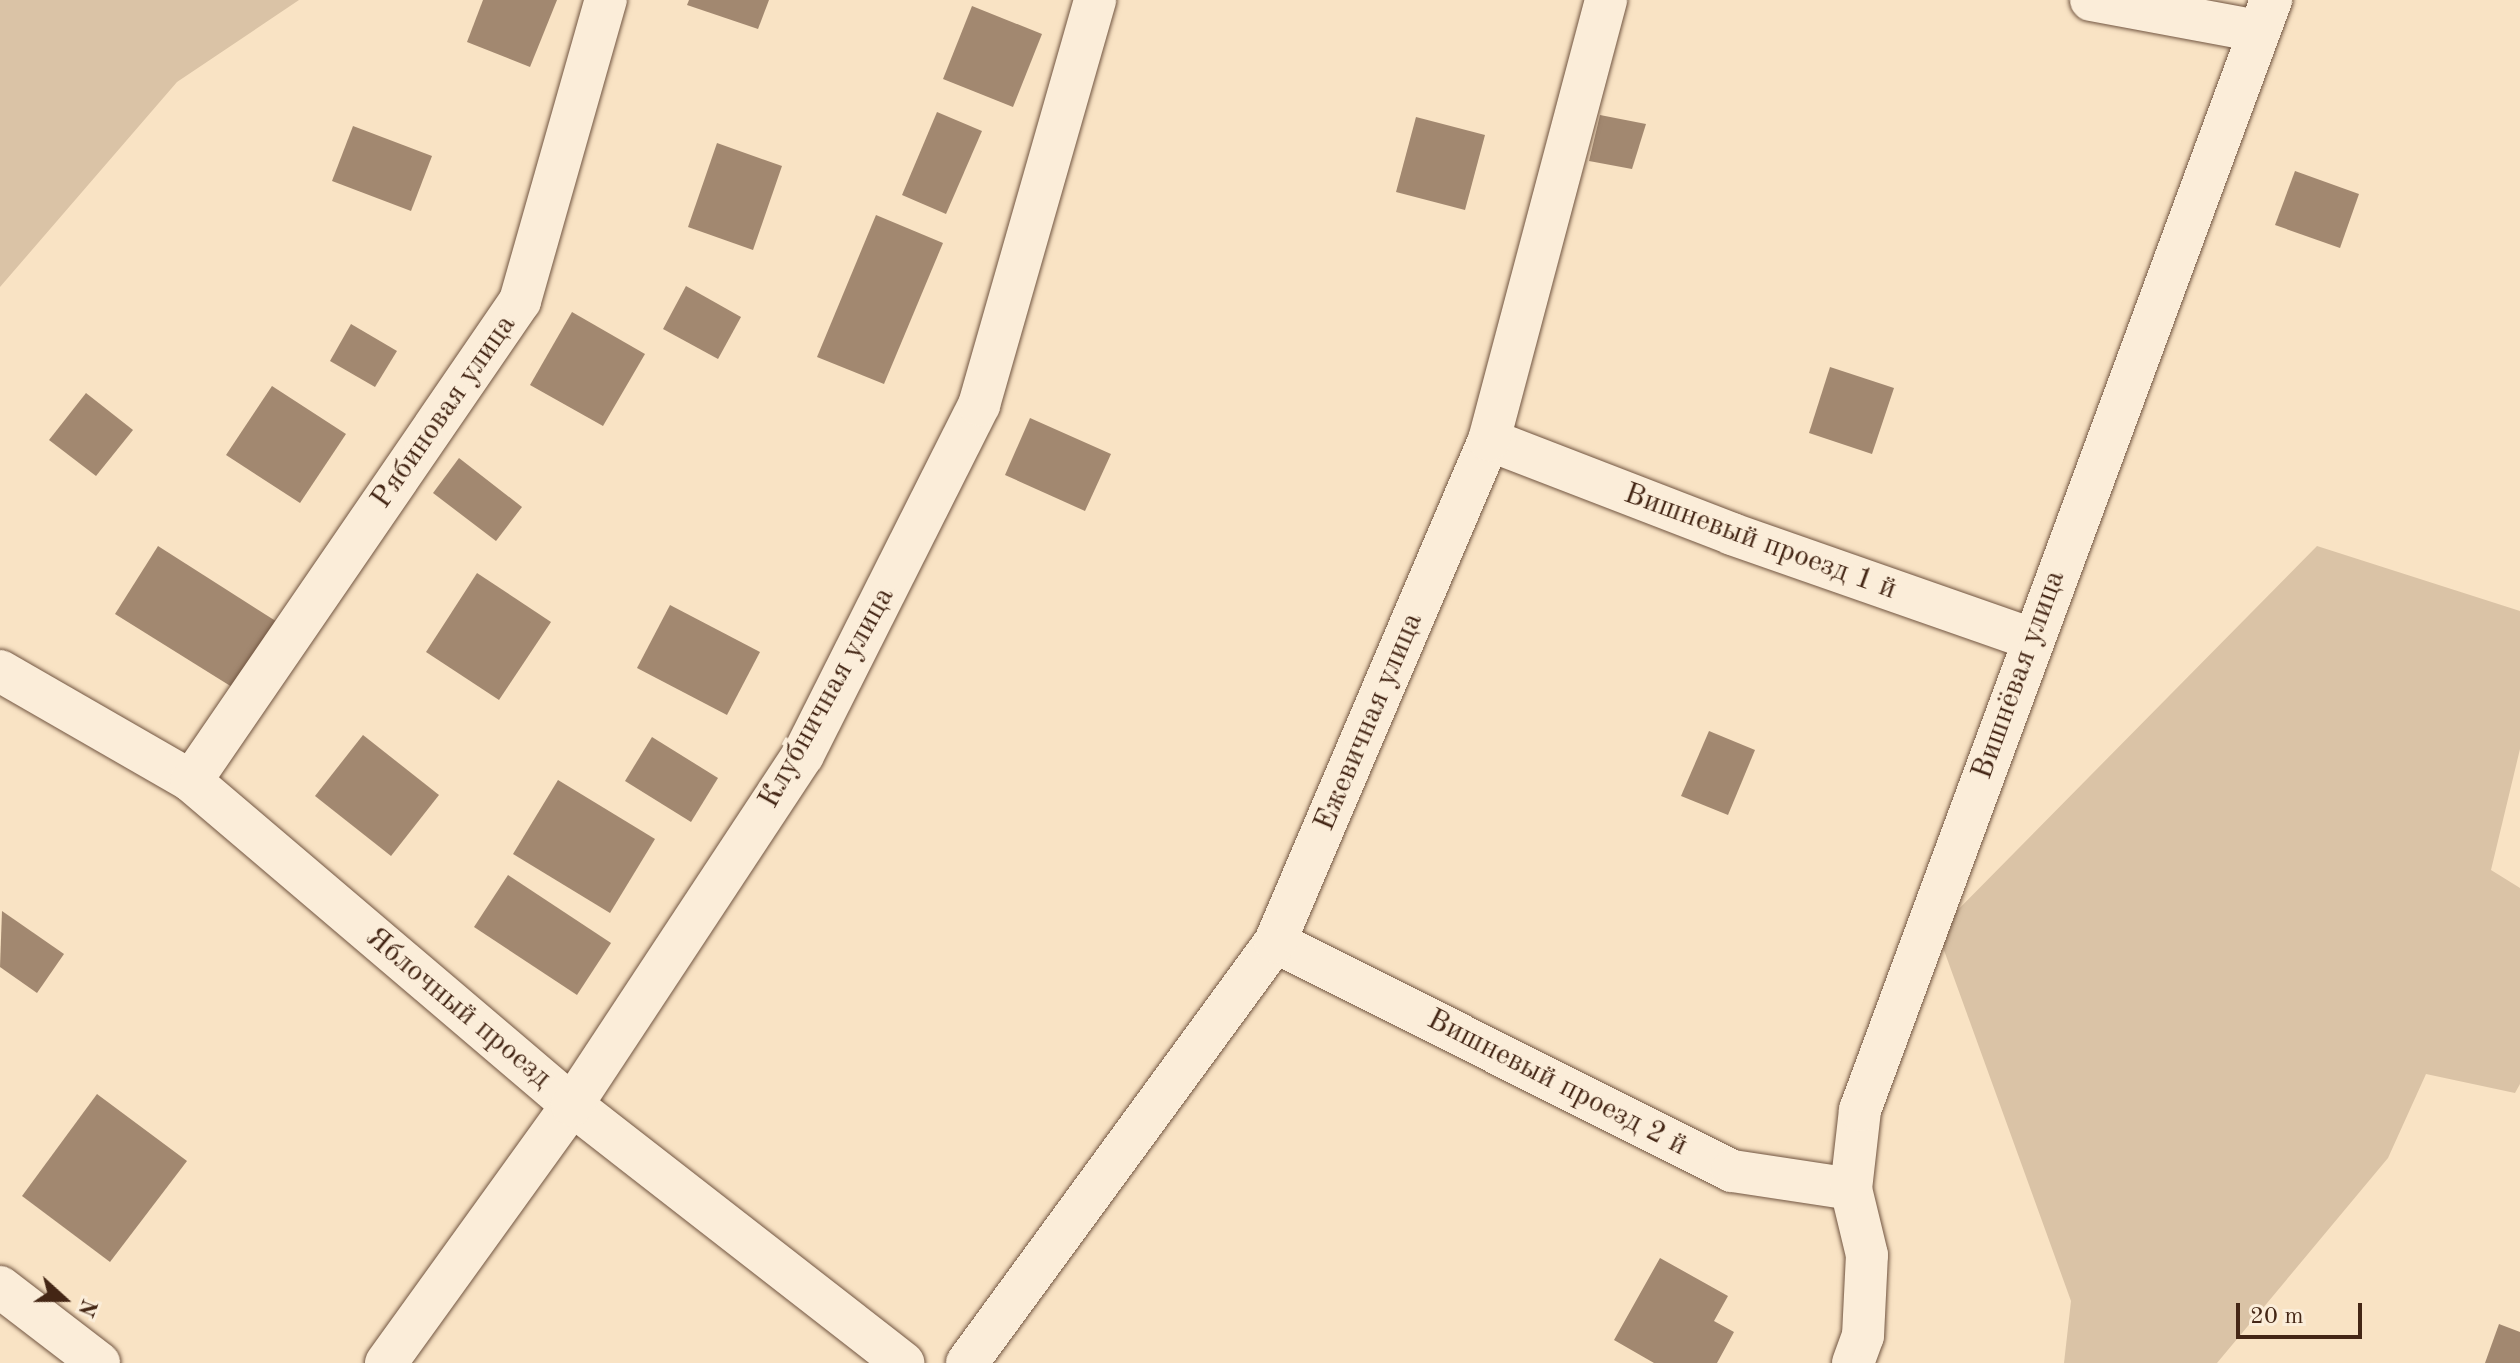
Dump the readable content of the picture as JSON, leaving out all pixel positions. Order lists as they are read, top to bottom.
{
  "streets": {
    "street": [
      "Рябиновая улица",
      "Вишневый проезд 1 й",
      "Вишнёвая улица",
      "Клубничная улица",
      "Ежевичная улица",
      "Яблочный проезд",
      "Вишневый проезд 2 й"
    ]
  },
  "crossings": [
    ["Рябиновая улица", "Яблочный проезд"],
    ["Вишневый проезд 1 й", "Вишнёвая улица"],
    ["Вишневый проезд 1 й", "Ежевичная улица"],
    ["Вишнёвая улица", "Вишневый проезд 2 й"],
    ["Клубничная улица", "Яблочный проезд"],
    ["Ежевичная улица", "Вишневый проезд 2 й"]
  ],
  "scale_bar": "20 m",
  "north": "right"
}
